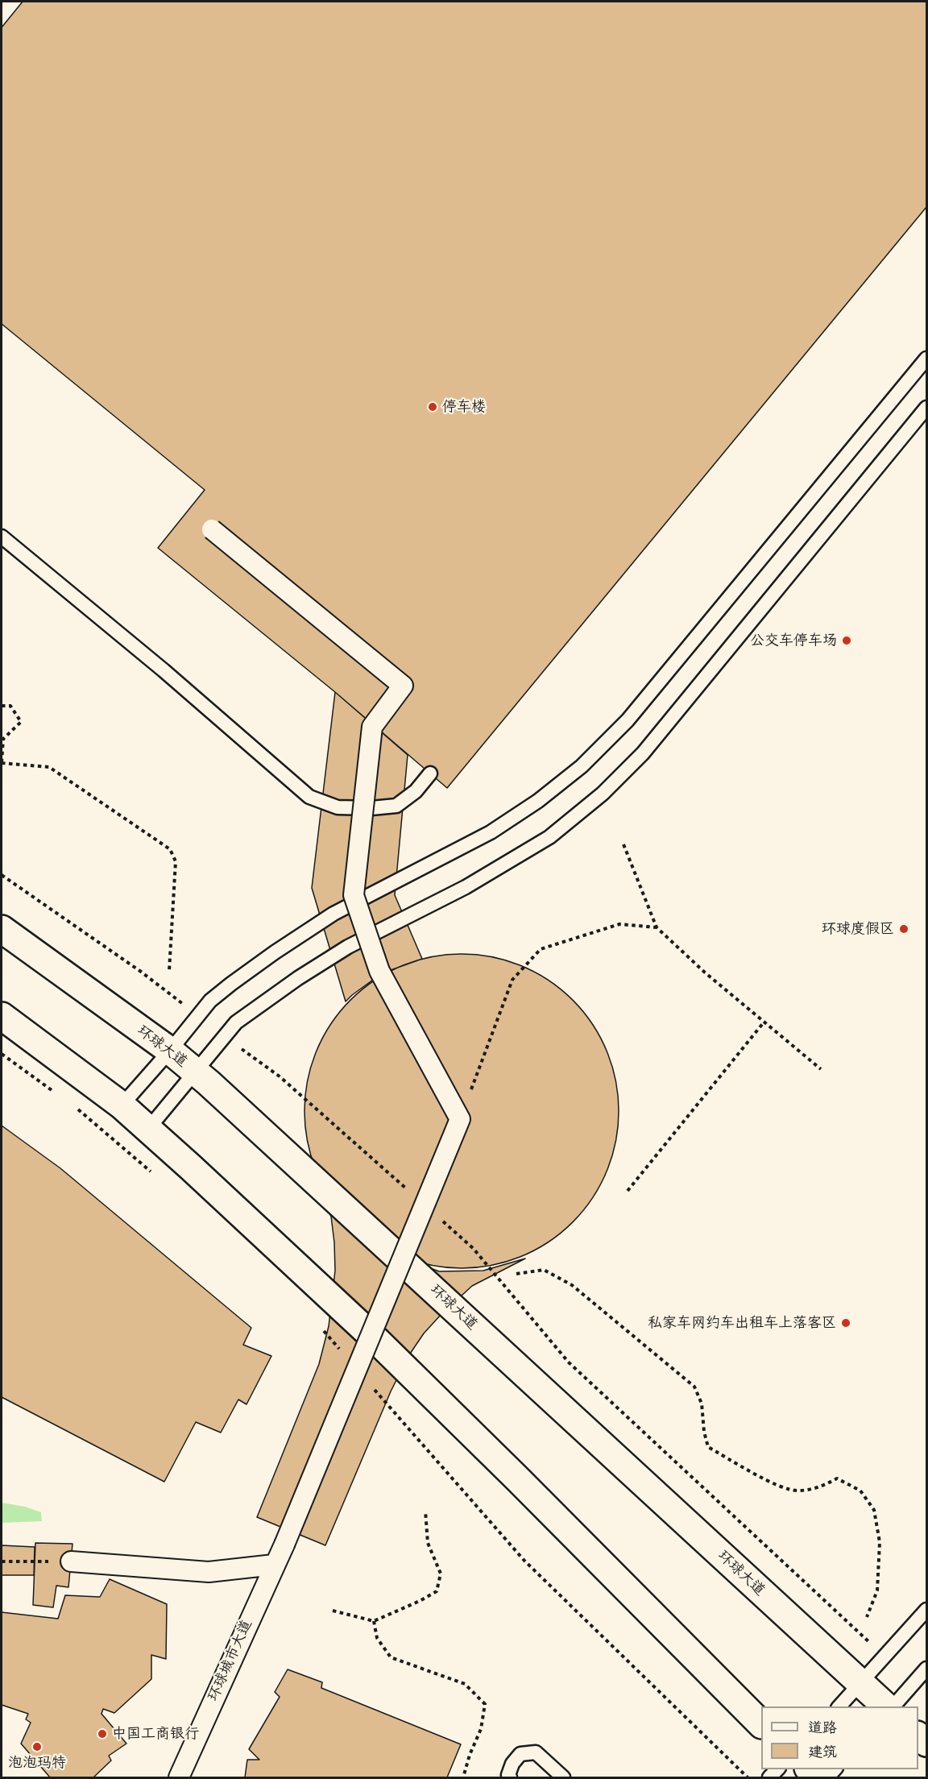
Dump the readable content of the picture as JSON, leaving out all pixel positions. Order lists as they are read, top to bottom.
{
  "streets": {
    "main road": ["环球大道"],
    "street": ["环球城市大道"]
  },
  "places": [
    "停车楼",
    "公交车停车场",
    "环球度假区",
    "私家车网约车出租车上落客区",
    "中国工商银行",
    "泡泡玛特"
  ],
  "legend": ["道路", "建筑"]
}
